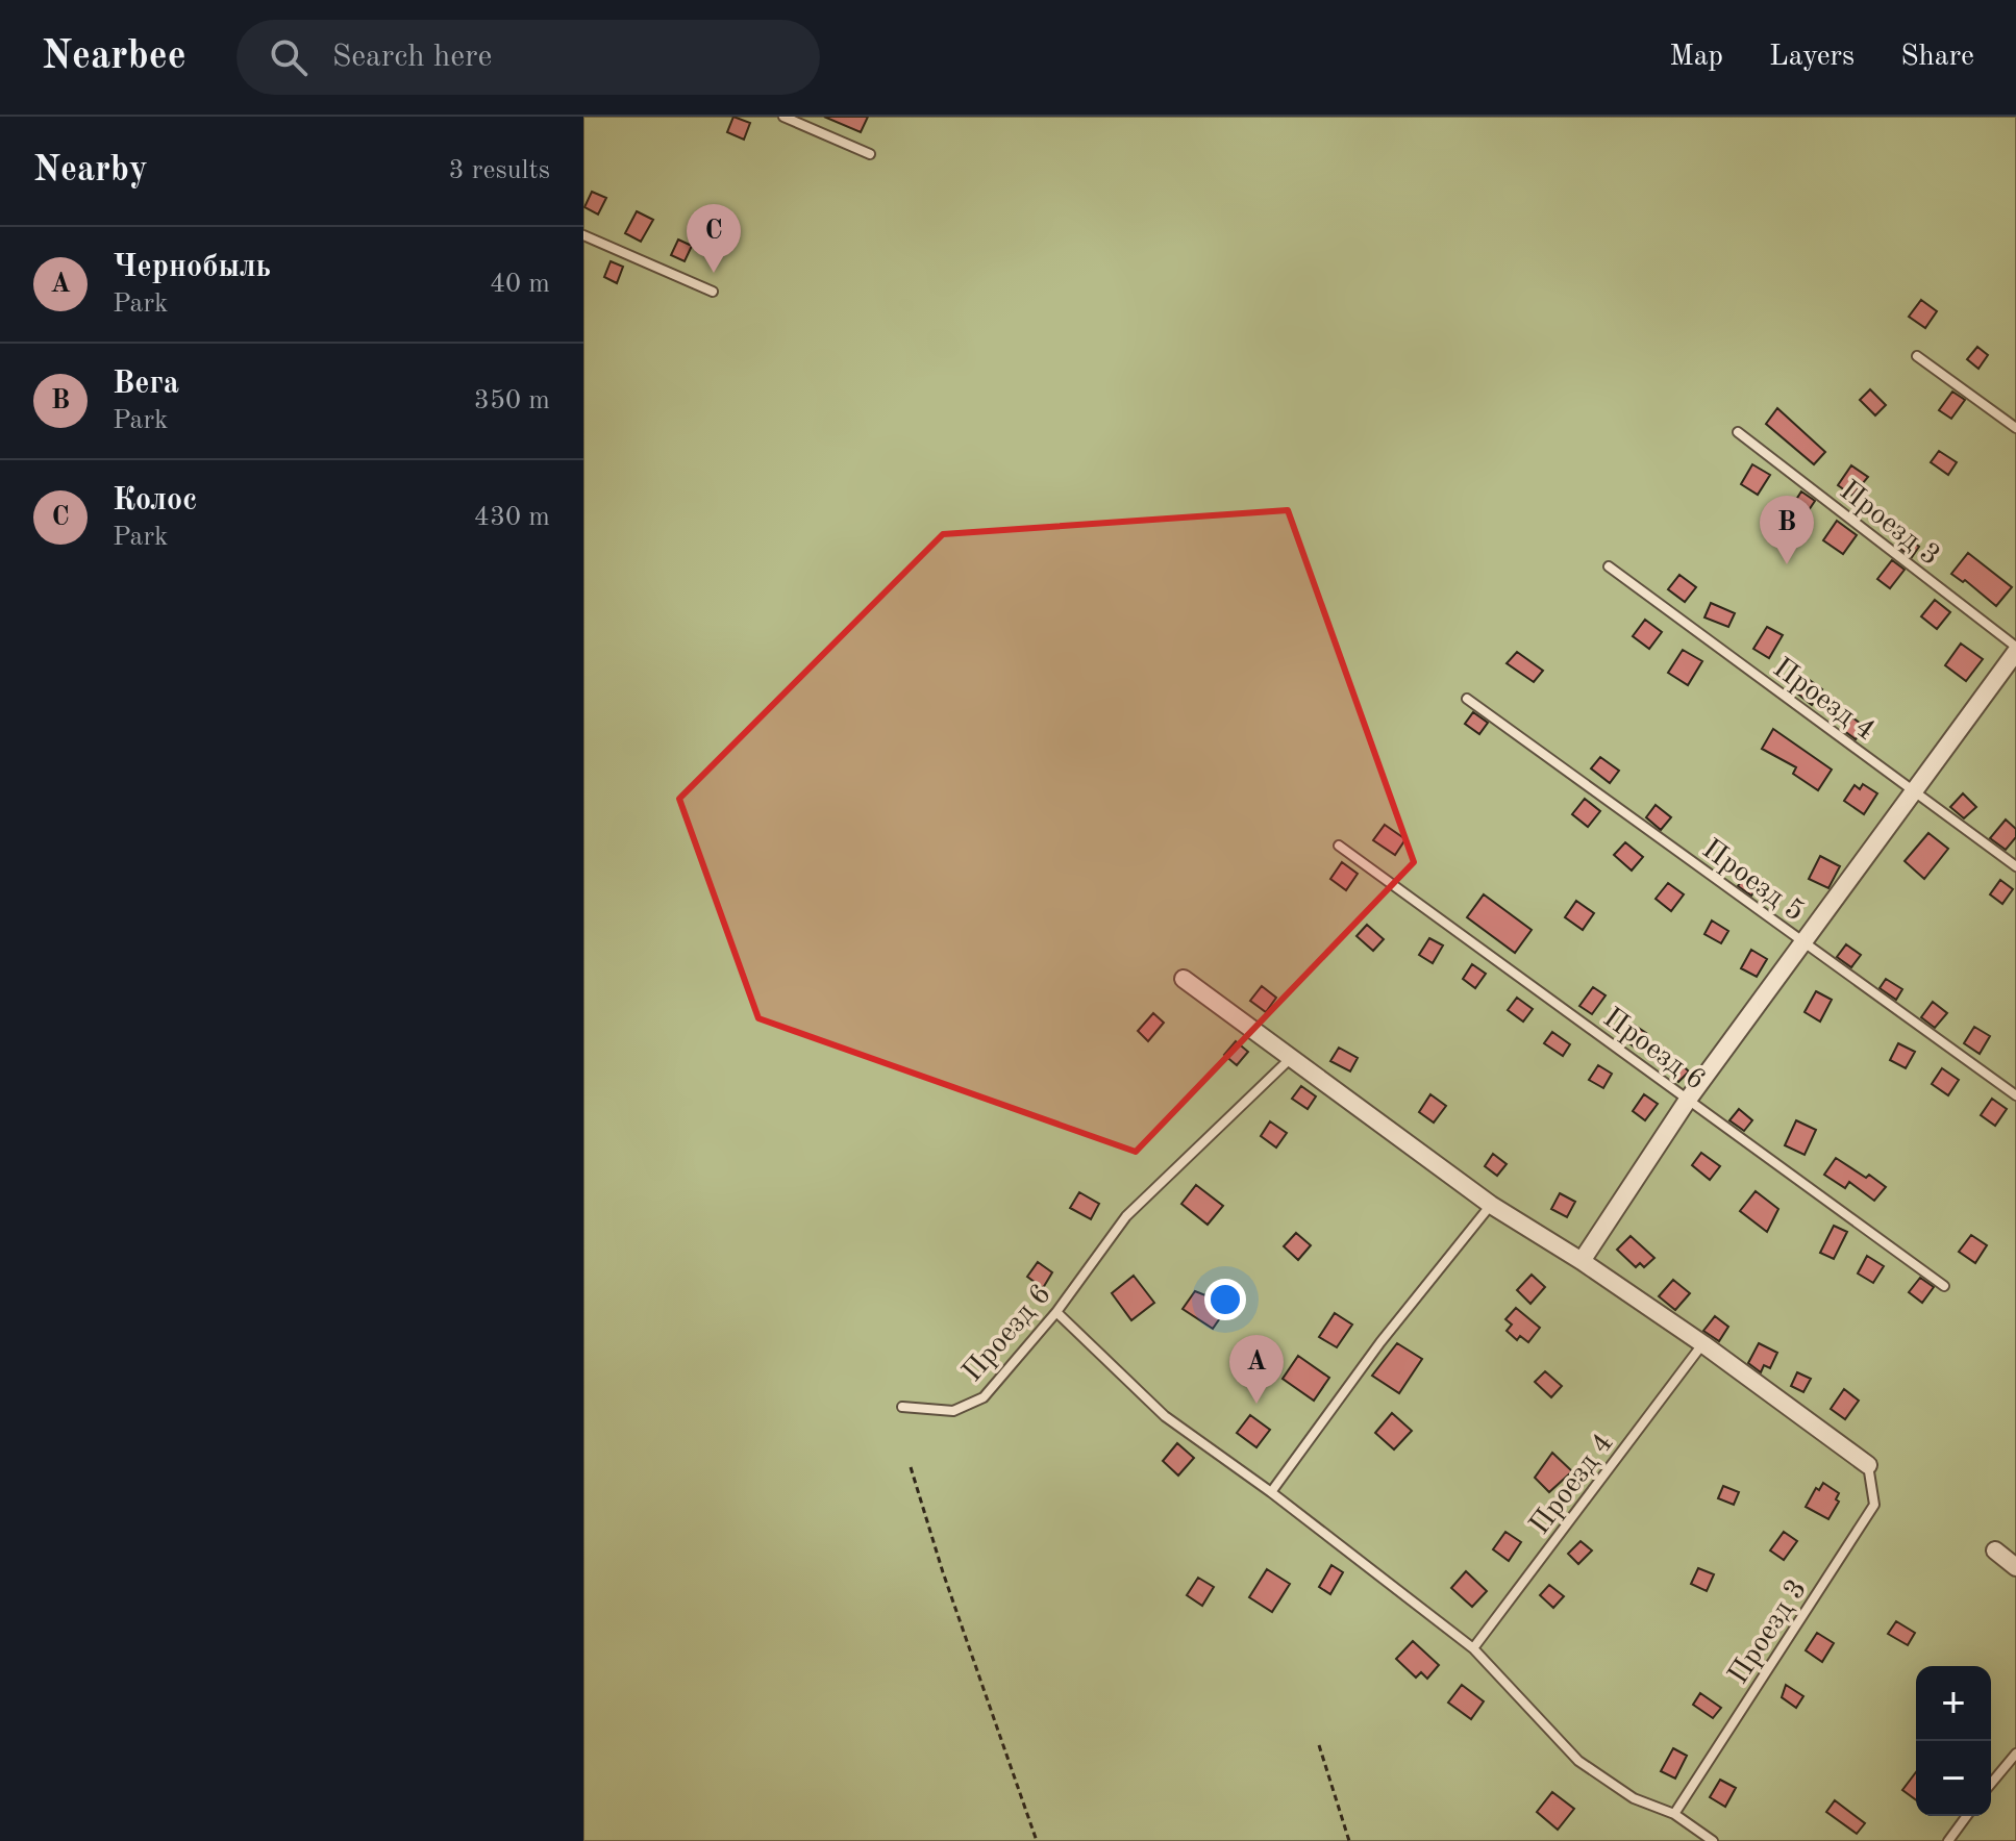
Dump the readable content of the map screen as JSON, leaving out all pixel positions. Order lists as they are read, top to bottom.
{
  "streets": {
    "lane": [
      "Проезд 3",
      "Проезд 4",
      "Проезд 5",
      "Проезд 6"
    ]
  },
  "page": {
    "header": "Nearbee",
    "search": "Search here",
    "nav": ["Map", "Layers", "Share"],
    "heading": ["Nearby", "3 results"],
    "pins": ["C", "B", "A"],
    "list": [
      {
        "mark": "A",
        "name": "Чернобыль",
        "note": "Park",
        "value": "40 m"
      },
      {
        "mark": "B",
        "name": "Вега",
        "note": "Park",
        "value": "350 m"
      },
      {
        "mark": "C",
        "name": "Колос",
        "note": "Park",
        "value": "430 m"
      }
    ],
    "map_buttons": ["+", "−"]
  }
}
